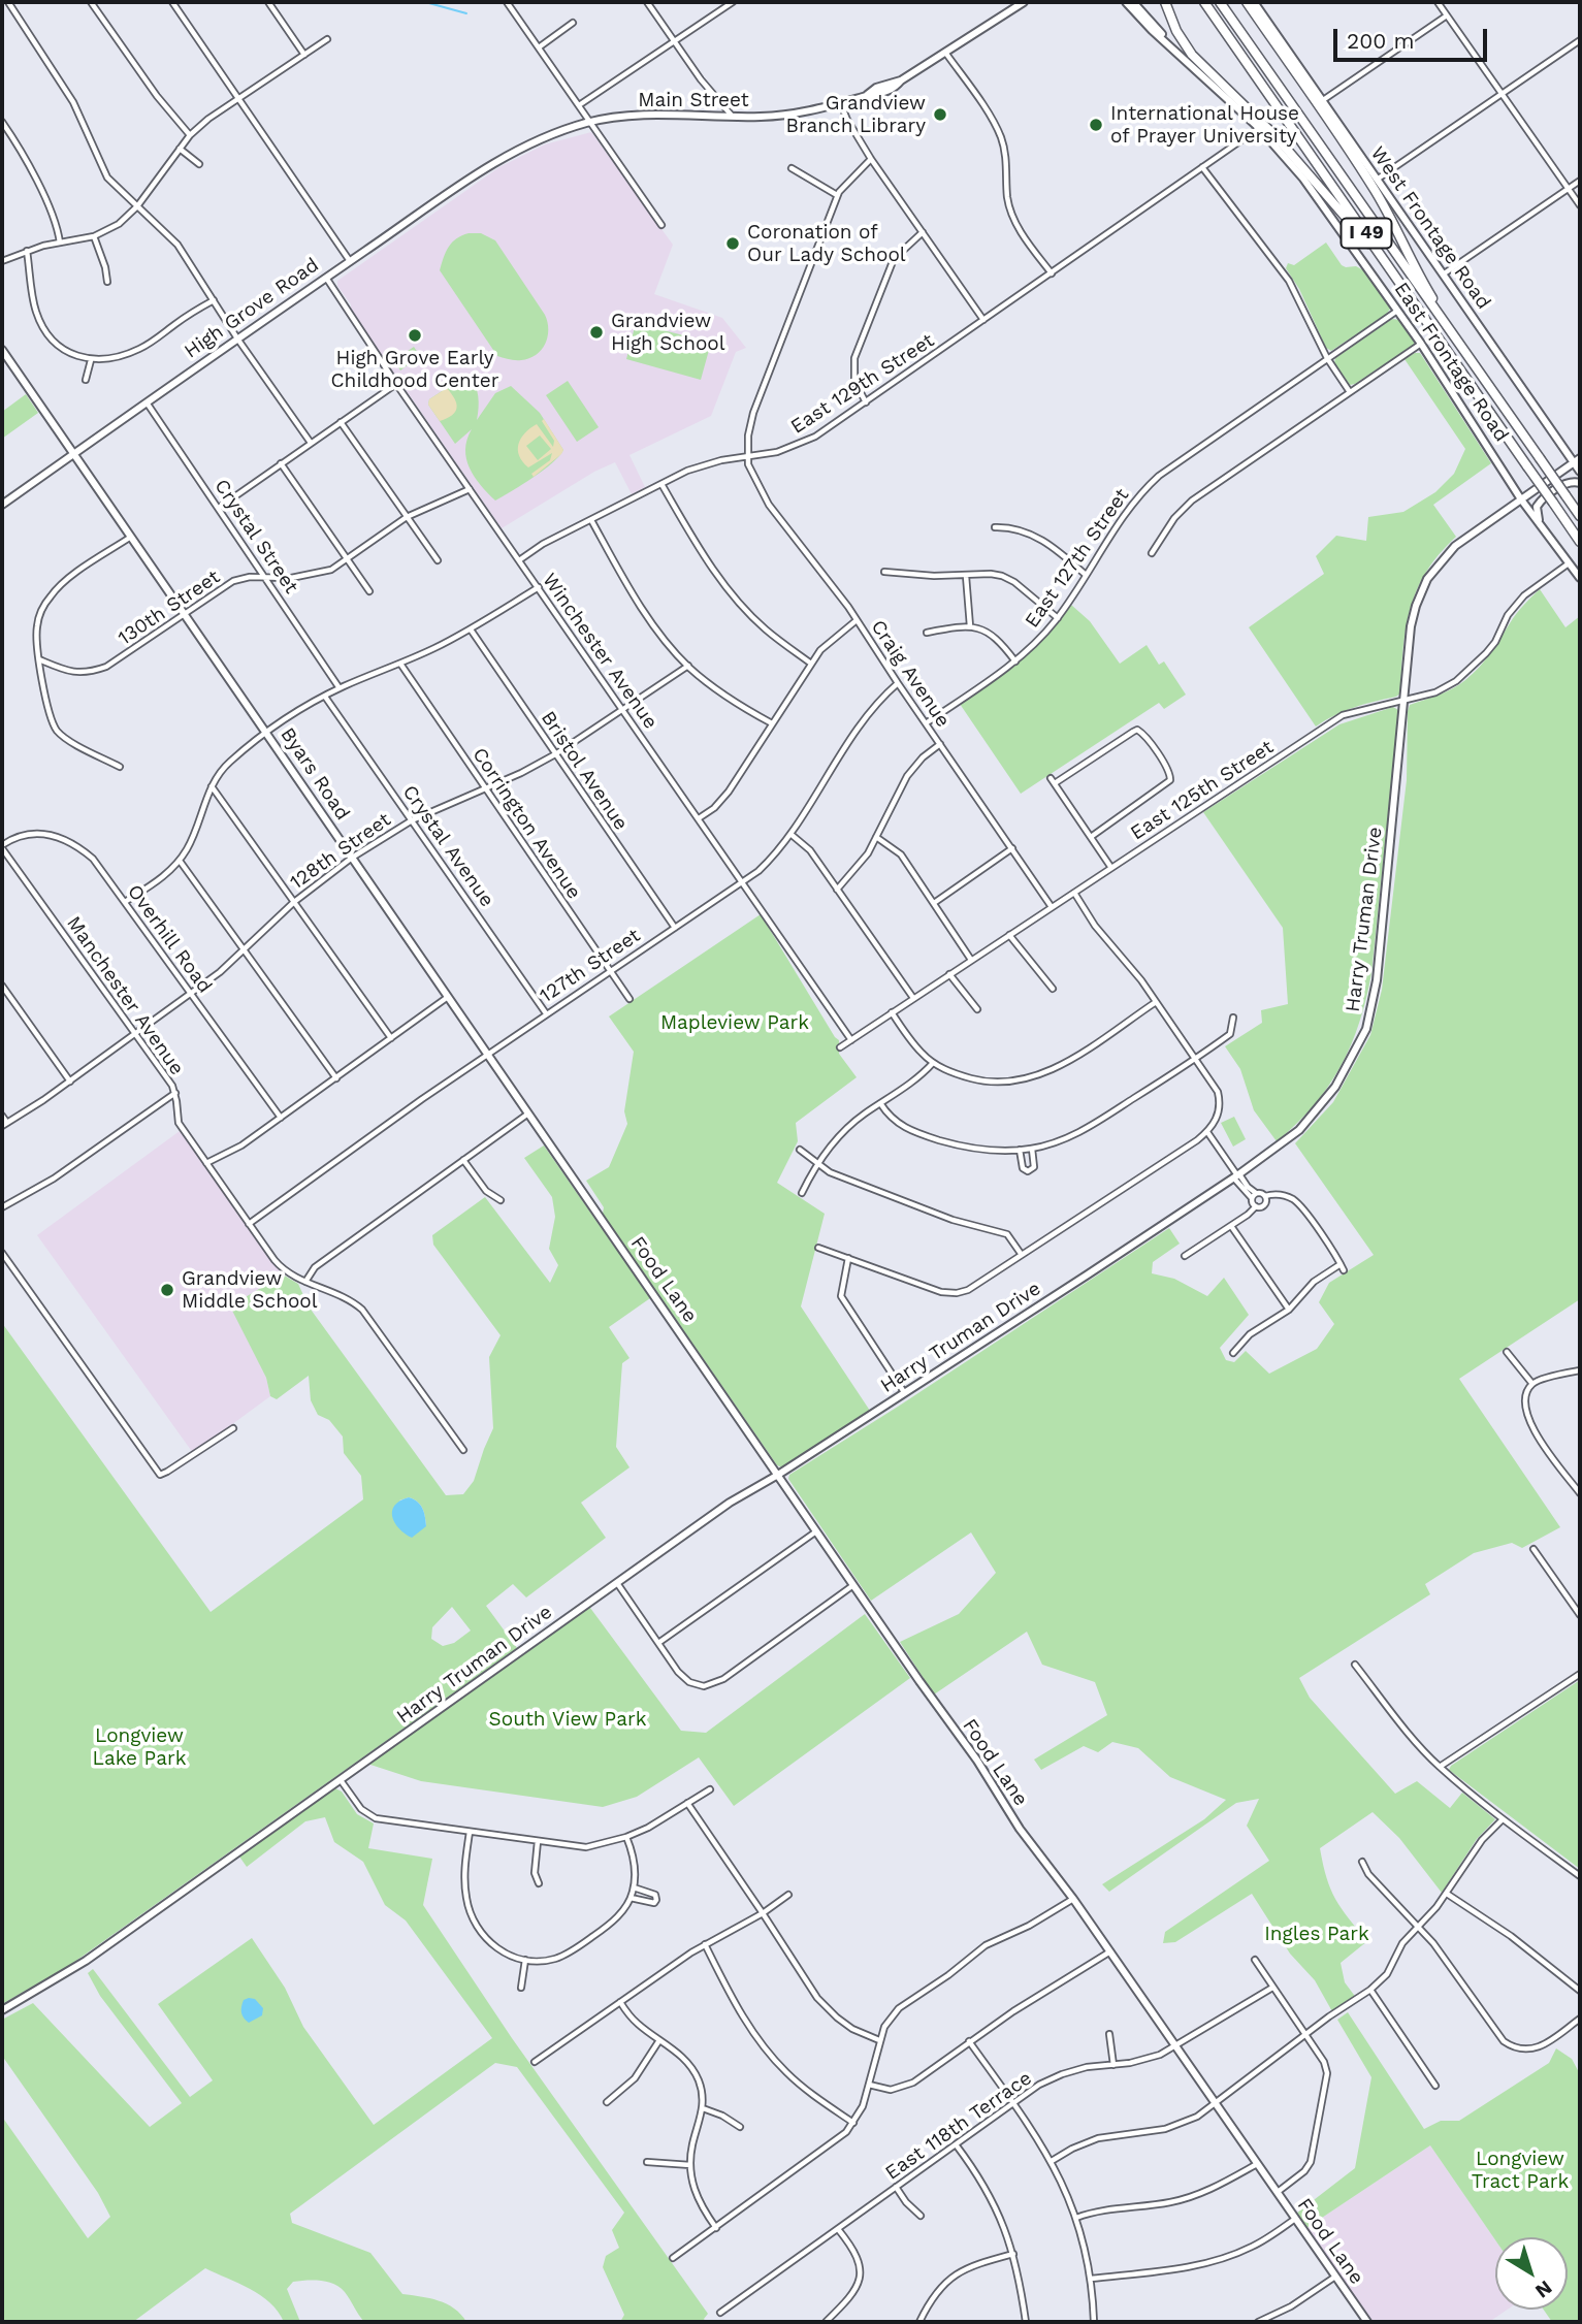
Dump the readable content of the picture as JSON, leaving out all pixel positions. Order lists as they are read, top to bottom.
{
  "streets": {
    "highway": ["I 49"],
    "street": [
      "Main Street",
      "West Frontage Road",
      "High Grove Road",
      "East Frontage Road",
      "East 129th Street",
      "Crystal Street",
      "East 127th Street",
      "130th Street",
      "Winchester Avenue",
      "Craig Avenue",
      "Bristol Avenue",
      "Byars Road",
      "East 125th Street",
      "Corrington Avenue",
      "Crystal Avenue",
      "128th Street",
      "Harry Truman Drive",
      "Overhill Road",
      "127th Street",
      "Manchester Avenue",
      "Food Lane",
      "East 118th Terrace"
    ]
  },
  "crossings": [
    ["Main Street", "High Grove Road"],
    ["West Frontage Road", "Harry Truman Drive"],
    ["High Grove Road", "Crystal Street"],
    ["High Grove Road", "Winchester Avenue"],
    ["High Grove Road", "Byars Road"],
    ["East Frontage Road", "East 129th Street"],
    ["East Frontage Road", "East 125th Street"],
    ["East Frontage Road", "Harry Truman Drive"],
    ["East 129th Street", "Winchester Avenue"],
    ["East 129th Street", "Craig Avenue"],
    ["Crystal Street", "130th Street"],
    ["East 127th Street", "Craig Avenue"],
    ["130th Street", "Winchester Avenue"],
    ["130th Street", "Byars Road"],
    ["Winchester Avenue", "East 125th Street"],
    ["Winchester Avenue", "128th Street"],
    ["Winchester Avenue", "127th Street"],
    ["Craig Avenue", "East 125th Street"],
    ["Craig Avenue", "127th Street"],
    ["Bristol Avenue", "128th Street"],
    ["Bristol Avenue", "127th Street"],
    ["Byars Road", "128th Street"],
    ["Byars Road", "127th Street"],
    ["Byars Road", "Food Lane"],
    ["East 125th Street", "Harry Truman Drive"],
    ["Corrington Avenue", "128th Street"],
    ["Corrington Avenue", "127th Street"],
    ["Crystal Avenue", "128th Street"],
    ["Crystal Avenue", "127th Street"],
    ["128th Street", "Overhill Road"],
    ["128th Street", "Manchester Avenue"],
    ["Harry Truman Drive", "Food Lane"],
    ["Overhill Road", "Manchester Avenue"],
    ["127th Street", "Manchester Avenue"],
    ["Food Lane", "East 118th Terrace"]
  ],
  "parks": [
    "Mapleview Park",
    "South View Park",
    "Longview Lake Park",
    "Ingles Park",
    "Longview Tract Park"
  ],
  "places": [
    "Grandview Branch Library",
    "International House of Prayer University",
    "Coronation of Our Lady School",
    "Grandview High School",
    "High Grove Early Childhood Center",
    "Grandview Middle School"
  ],
  "scale_bar": "200 m",
  "north": "bottom right"
}
